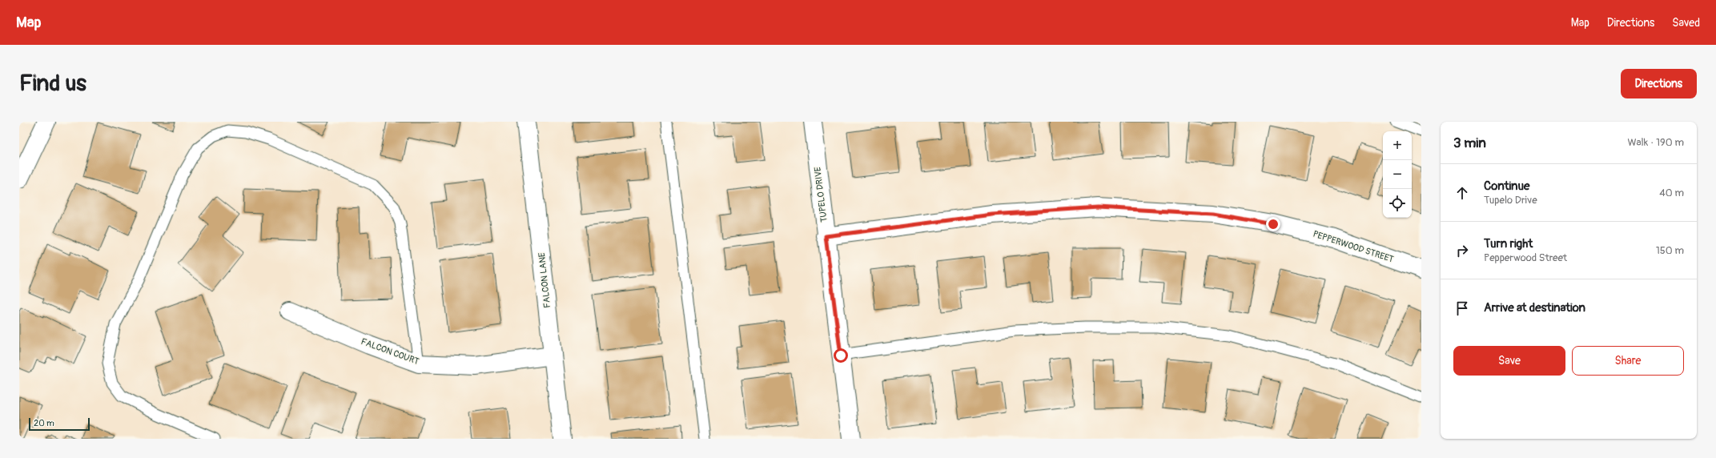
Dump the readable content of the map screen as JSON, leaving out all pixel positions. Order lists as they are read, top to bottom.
{
  "streets": {
    "street": [
      "TUPELO DRIVE",
      "PEPPERWOOD STREET",
      "FALCON LANE",
      "FALCON COURT"
    ]
  },
  "crossings": [
    ["TUPELO DRIVE", "PEPPERWOOD STREET"],
    ["FALCON LANE", "FALCON COURT"]
  ],
  "scale_bar": "20 m",
  "page": {
    "header": "Map",
    "nav": ["Map", "Directions", "Saved"],
    "buttons": [
      "Directions",
      ["Save", "Share"]
    ],
    "title": "Find us",
    "heading": ["3 min", "Walk · 190 m"],
    "map_buttons": ["+", "−"],
    "list": [
      ["Continue", "Tupelo Drive", "40 m"],
      ["Turn right", "Pepperwood Street", "150 m"],
      "Arrive at destination"
    ],
    "scale": "20 m"
  }
}
